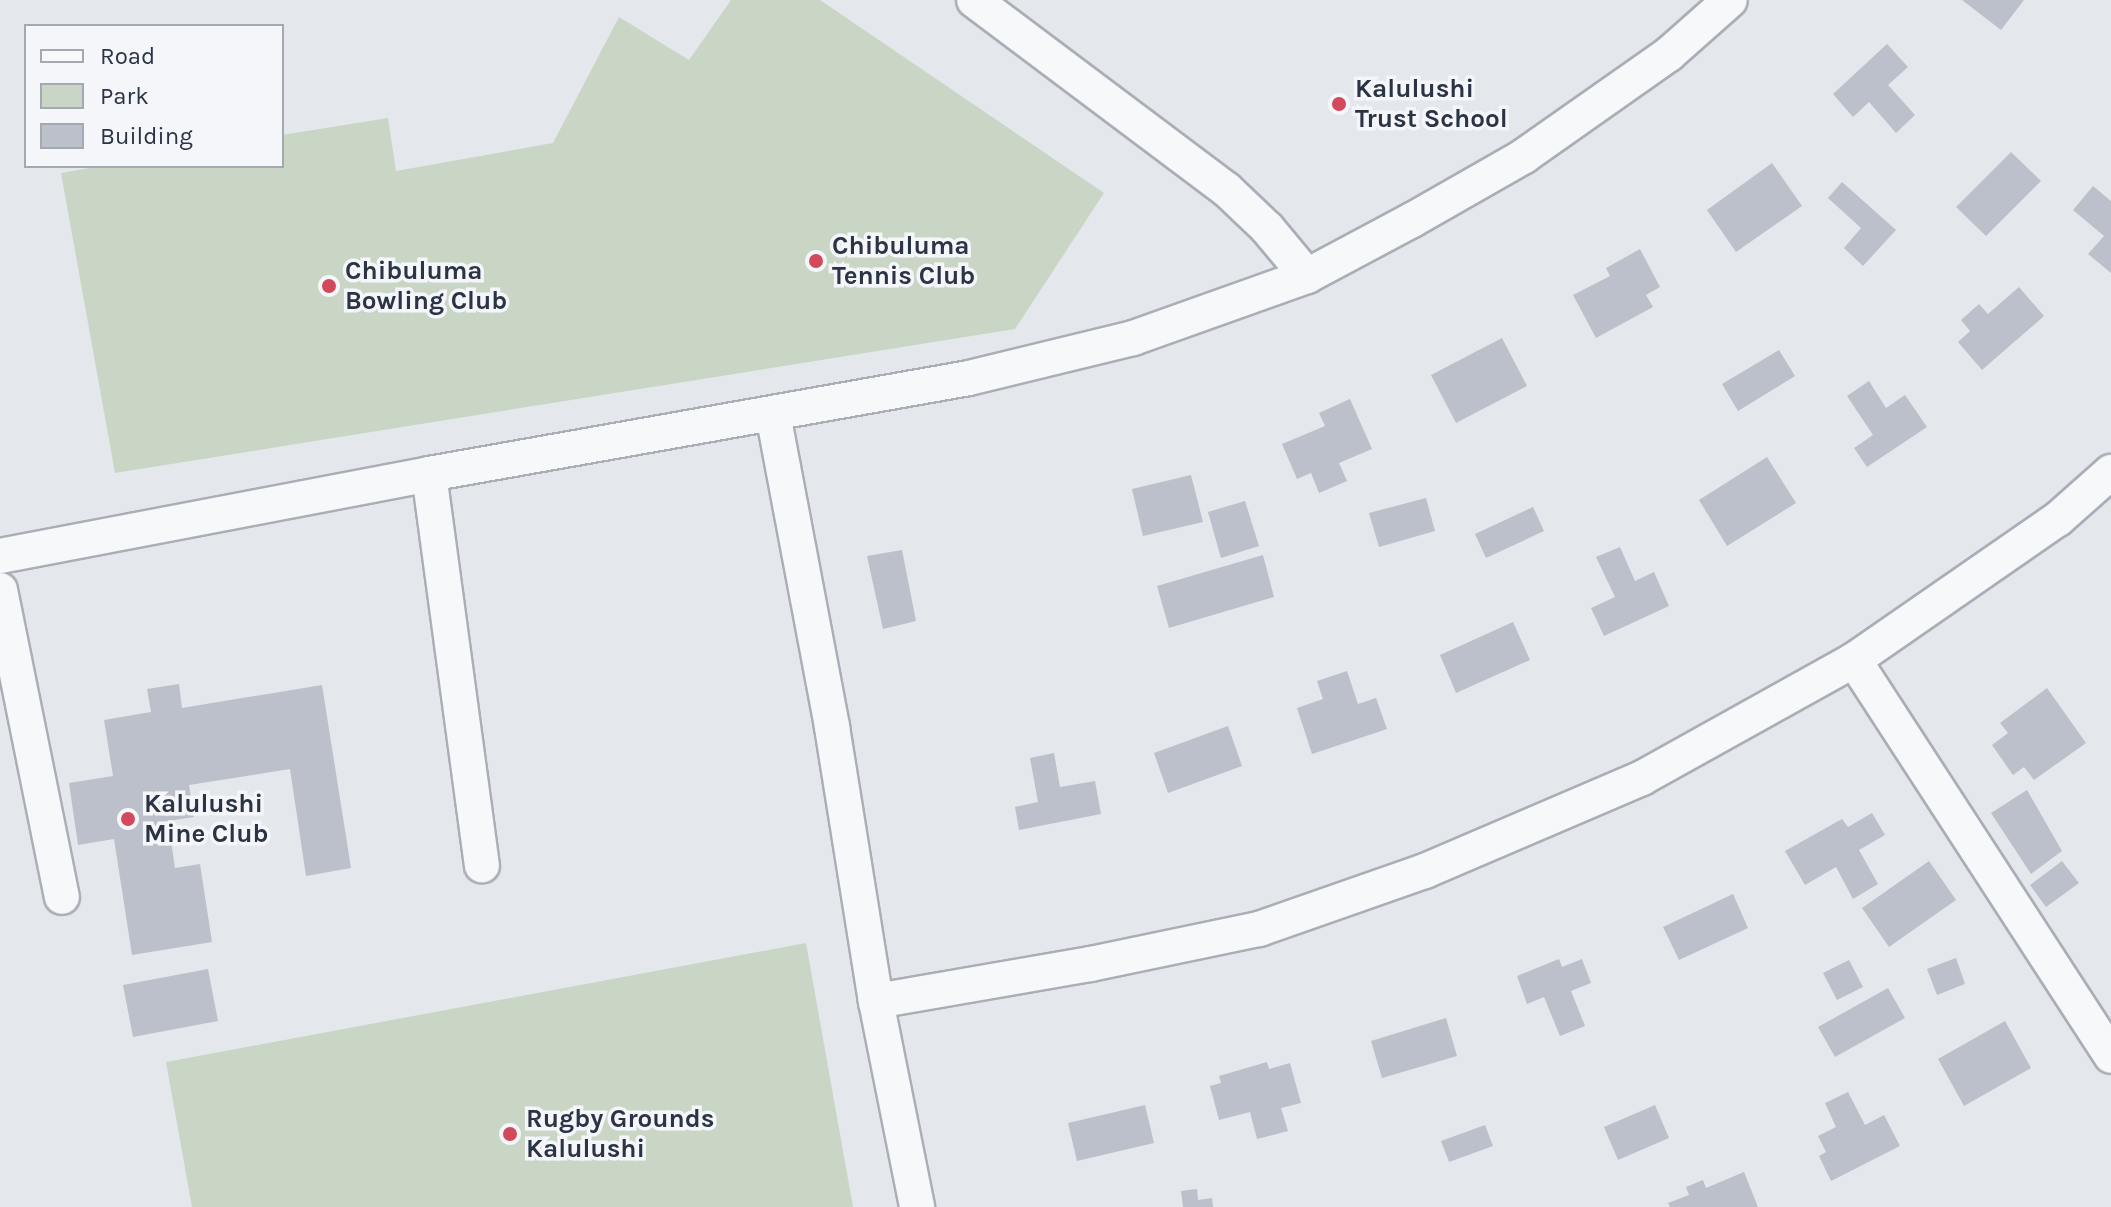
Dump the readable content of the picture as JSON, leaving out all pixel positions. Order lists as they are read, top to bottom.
{
  "places": [
    "Kalulushi Trust School",
    "Chibuluma Tennis Club",
    "Chibuluma Bowling Club",
    "Kalulushi Mine Club",
    "Rugby Grounds Kalulushi"
  ],
  "legend": ["Road", "Park", "Building"]
}
